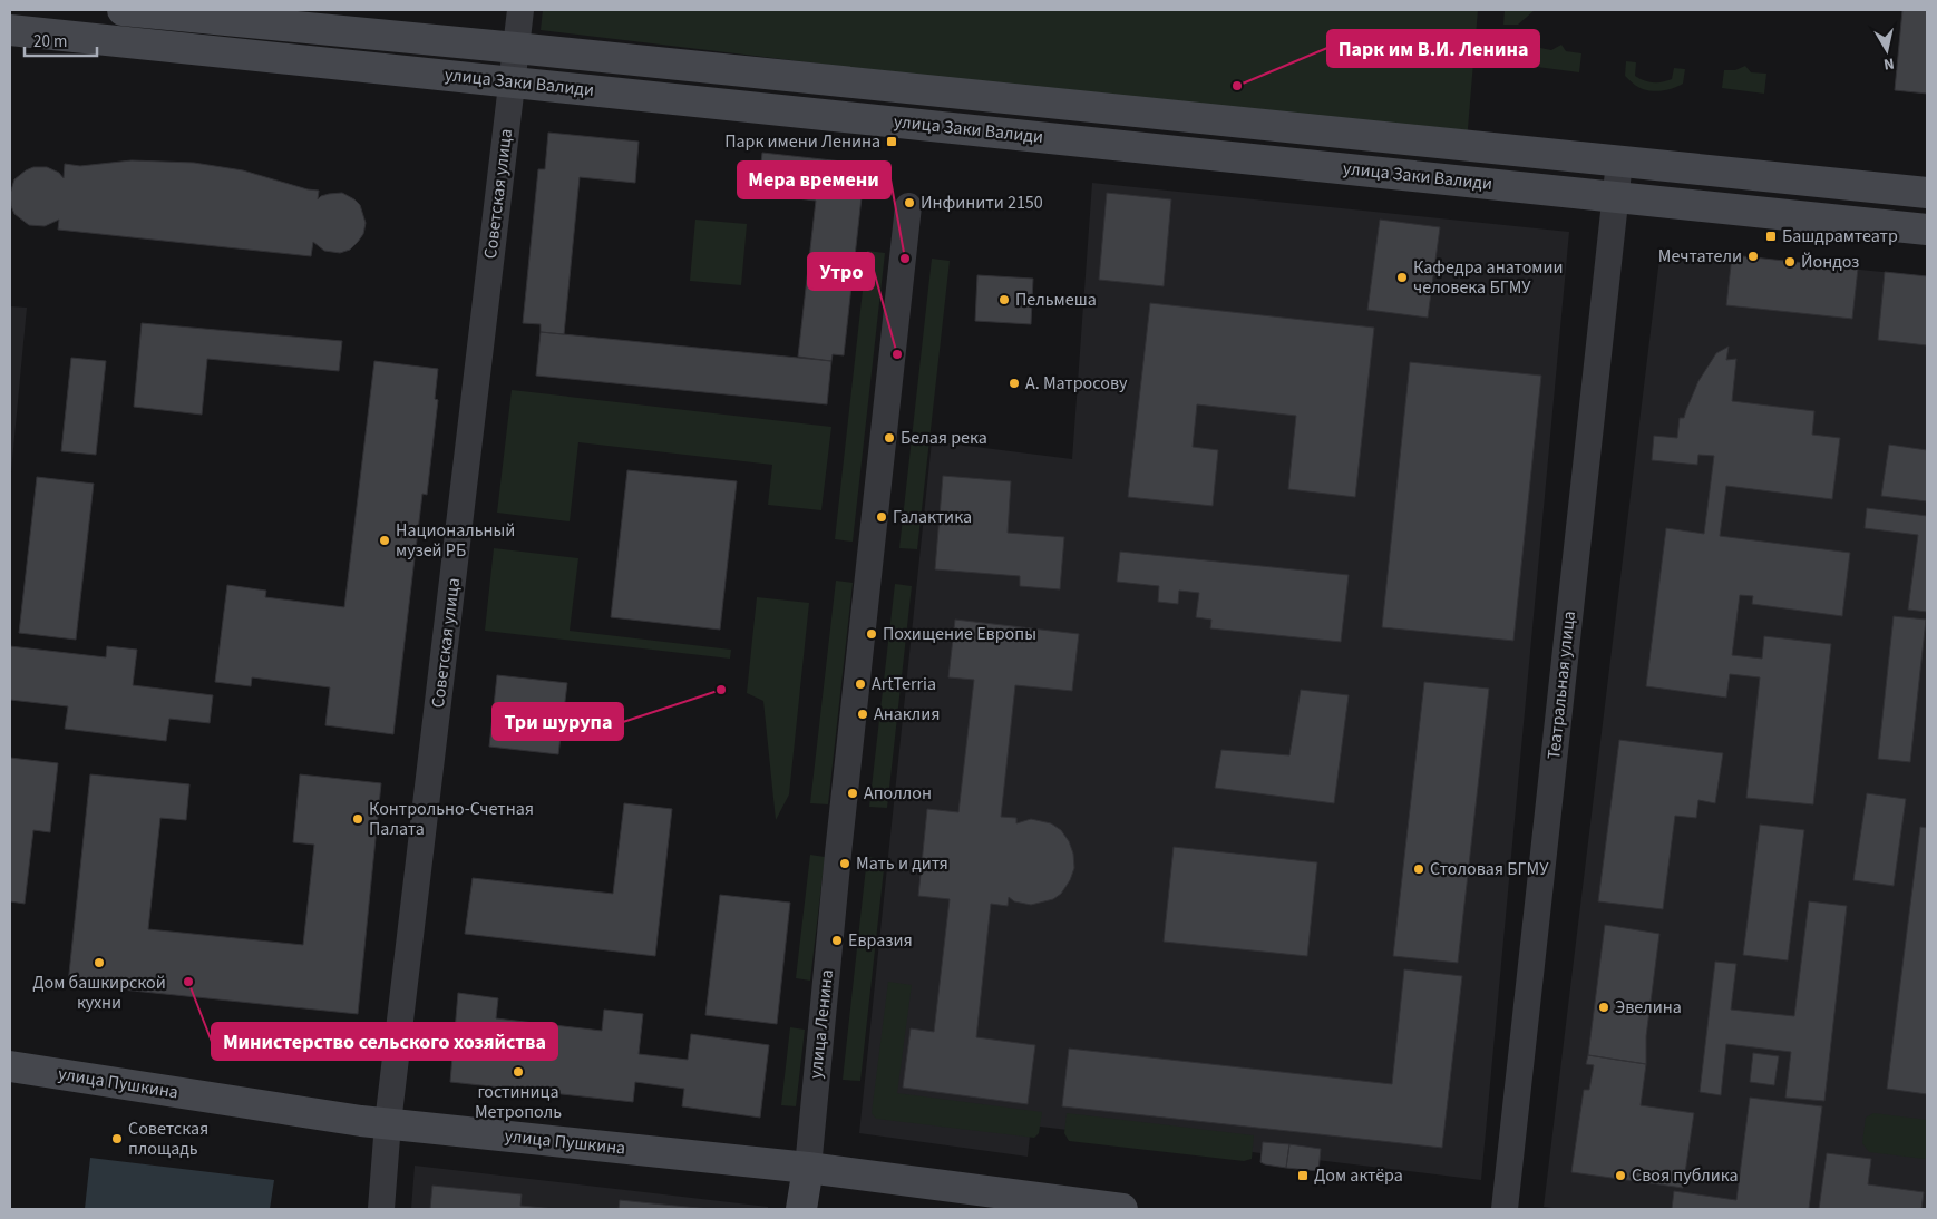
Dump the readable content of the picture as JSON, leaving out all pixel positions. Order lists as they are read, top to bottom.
{
  "streets": {
    "main road": ["улица Заки Валиди", "улица Ленина", "улица Пушкина"],
    "street": ["Советская улица", "Театральная улица"]
  },
  "crossings": [
    ["улица Заки Валиди", "Советская улица"],
    ["улица Заки Валиди", "Театральная улица"],
    ["Советская улица", "улица Пушкина"],
    ["улица Ленина", "улица Пушкина"]
  ],
  "places": {
    "other": [
      "Парк им В.И. Ленина",
      "Инфинити 2150",
      "Мечтатели",
      "Мера времени",
      "Йондоз",
      "Кафедра анатомии человека БГМУ",
      "Пельмеша",
      "Утро",
      "А. Матросову",
      "Белая река",
      "Галактика",
      "Национальный музей РБ",
      "Похищение Европы",
      "ArtTerria",
      "Три шурупа",
      "Анаклия",
      "Аполлон",
      "Контрольно-Счетная Палата",
      "Мать и дитя",
      "Столовая БГМУ",
      "Евразия",
      "Дом башкирской кухни",
      "Министерство сельского хозяйства",
      "Эвелина",
      "гостиница Метрополь",
      "Советская площадь",
      "Своя публика"
    ],
    "transit": ["Парк имени Ленина", "Башдрамтеатр", "Дом актёра"]
  },
  "scale_bar": "20 m",
  "north": "bottom"
}
